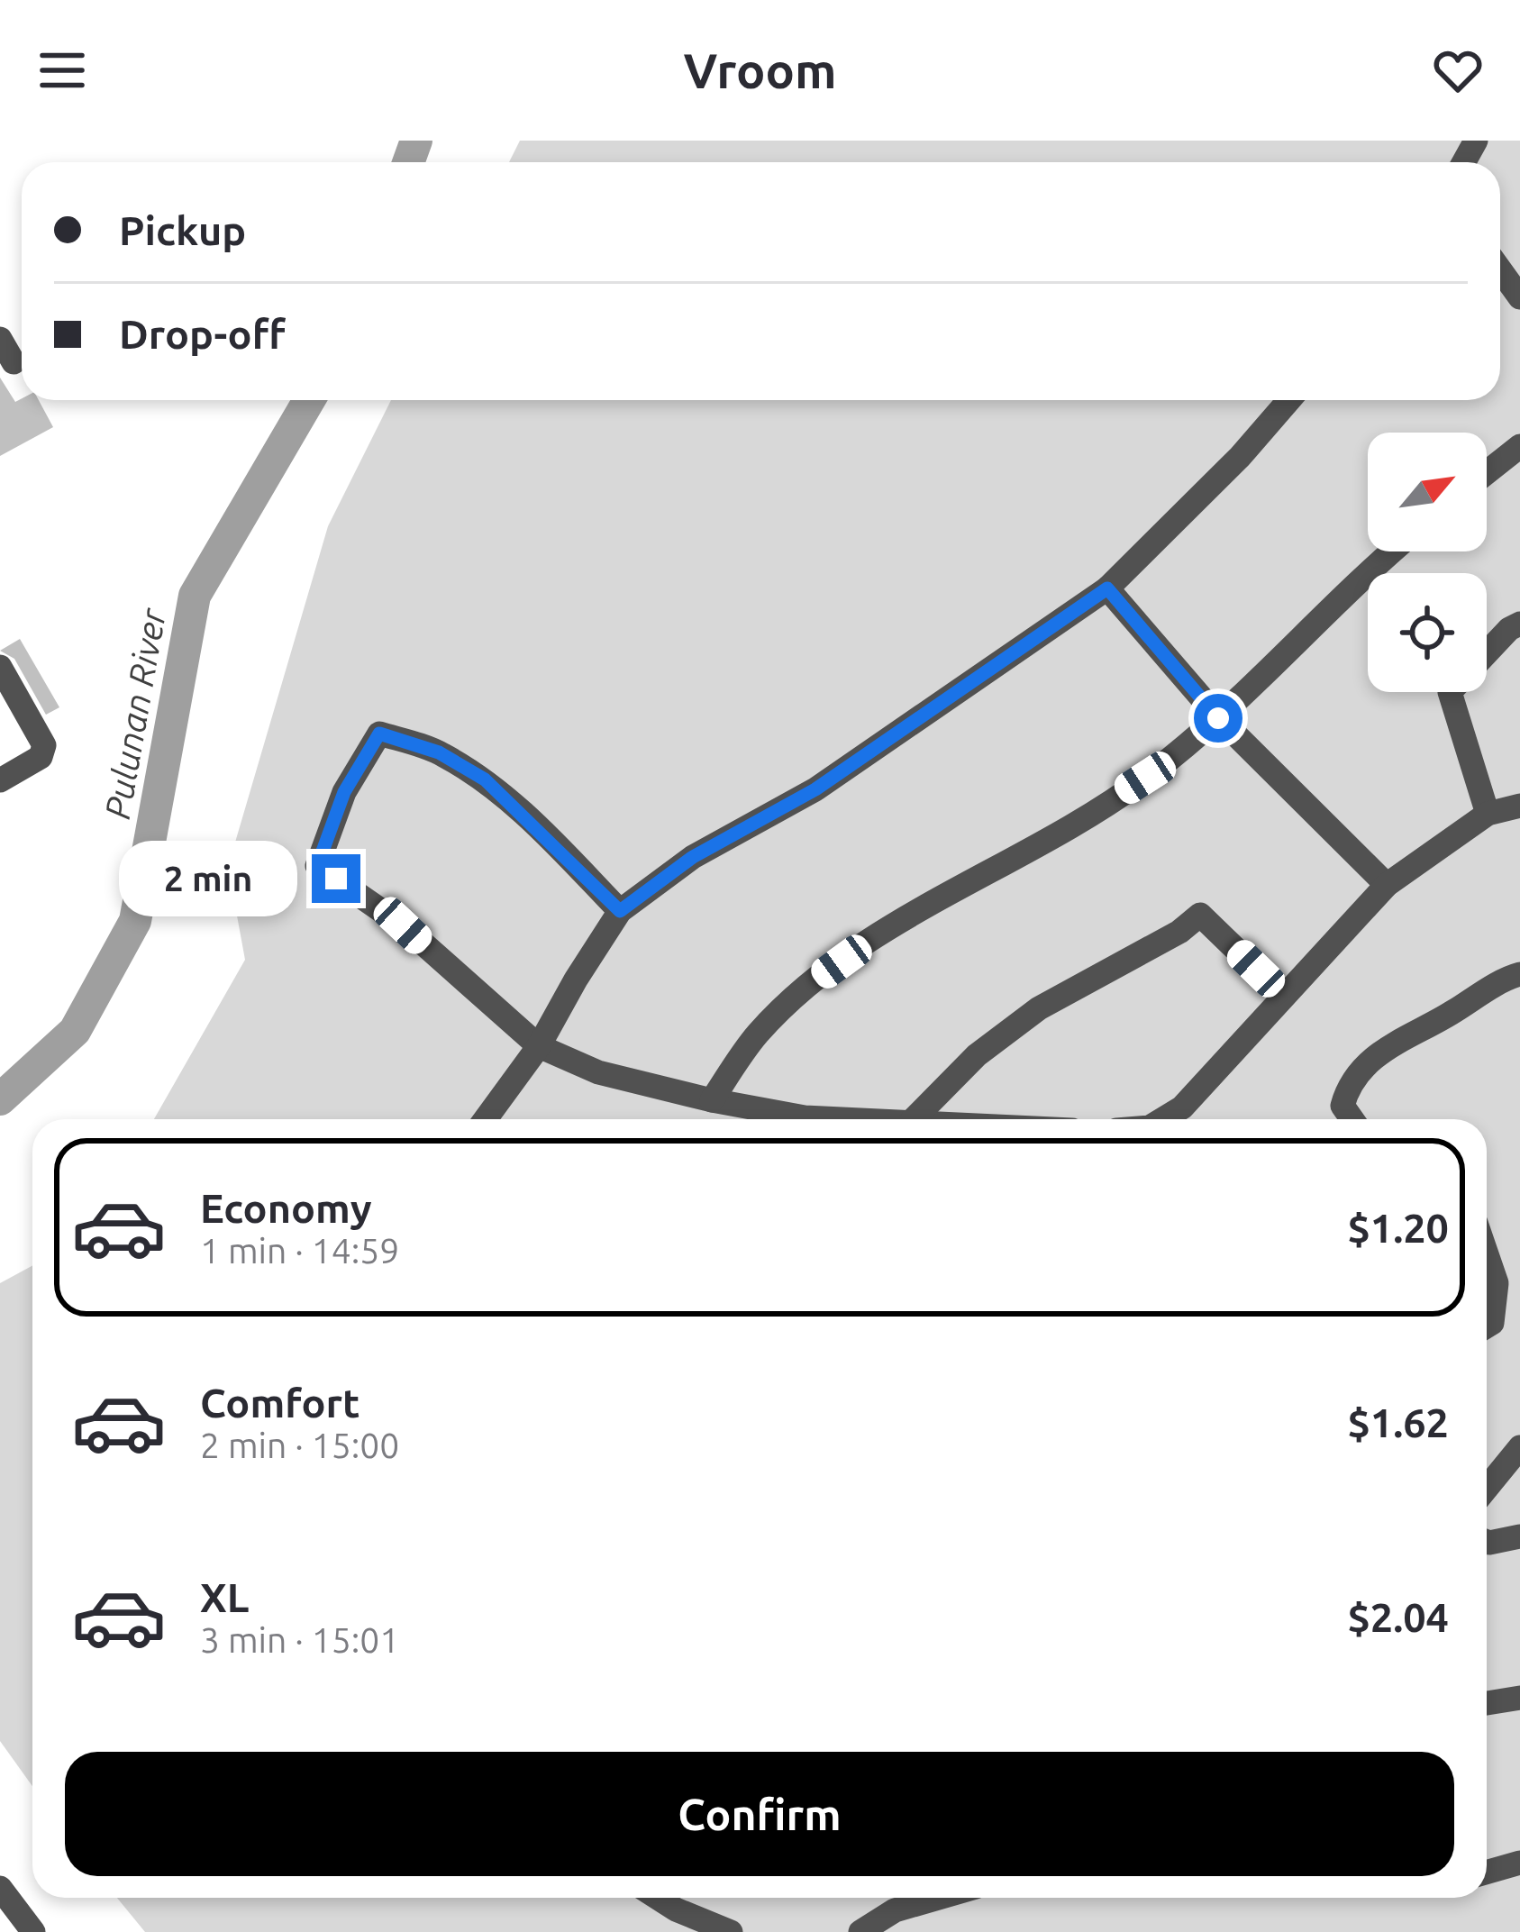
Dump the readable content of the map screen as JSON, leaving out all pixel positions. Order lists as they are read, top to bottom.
{
  "water": ["Pulunan River"],
  "north": "top right",
  "page": {
    "header": "Vroom",
    "banner": ["Pickup", "Drop-off"],
    "bubble": "2 min",
    "list": [
      {
        "name": "Economy",
        "note": "1 min · 14:59",
        "value": "$1.20"
      },
      {
        "name": "Comfort",
        "note": "2 min · 15:00",
        "value": "$1.62"
      },
      {
        "name": "XL",
        "note": "3 min · 15:01",
        "value": "$2.04"
      }
    ],
    "buttons": "Confirm"
  }
}
